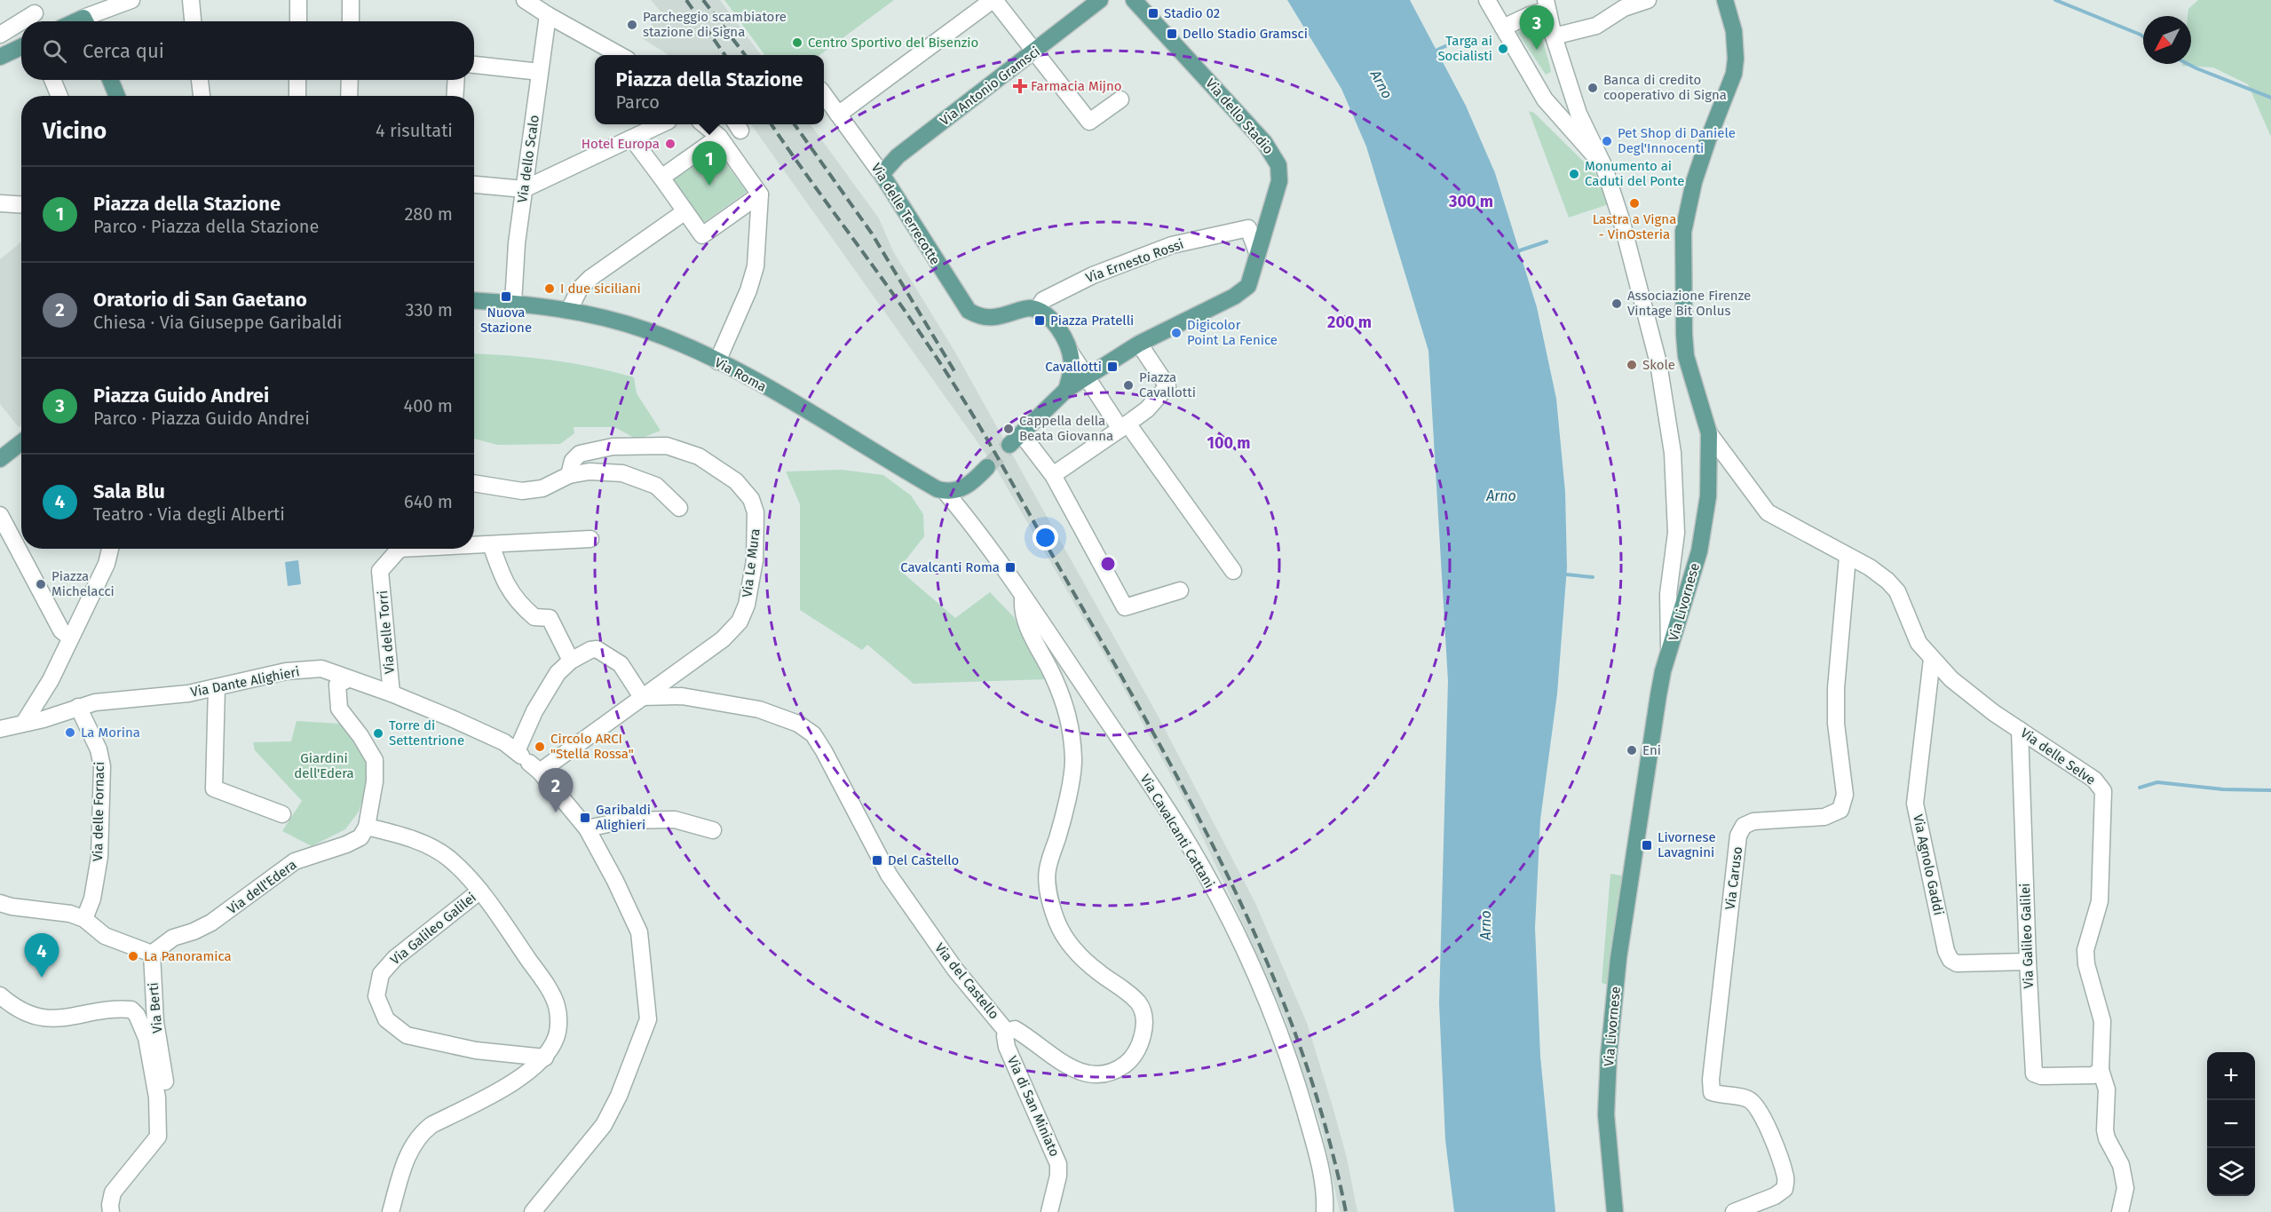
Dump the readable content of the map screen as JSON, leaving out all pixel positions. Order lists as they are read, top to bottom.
{
  "streets": {
    "main road": [
      "Via Antonio Gramsci",
      "Via dello Stadio",
      "Via delle Terrecotte",
      "Via Roma",
      "Via Livornese"
    ],
    "street": [
      "Via dello Scalo",
      "Via Ernesto Rossi",
      "Via Le Mura",
      "Via delle Torri",
      "Via Dante Alighieri",
      "Via delle Selve",
      "Via delle Fornaci",
      "Via Cavalcanti Cattani",
      "Via Agnolo Gaddi",
      "Via Caruso",
      "Via dell'Edera",
      "Via Galileo Galilei",
      "Via del Castello",
      "Via Berti",
      "Via di San Miniato"
    ]
  },
  "crossings": [
    ["Via Antonio Gramsci", "Via delle Terrecotte"],
    ["Via dello Stadio", "Via Ernesto Rossi"],
    ["Via dello Scalo", "Via Roma"],
    ["Via delle Terrecotte", "Via Ernesto Rossi"],
    ["Via Roma", "Via Cavalcanti Cattani"],
    ["Via Le Mura", "Via del Castello"],
    ["Via Livornese", "Via delle Selve"],
    ["Via delle Torri", "Via Dante Alighieri"],
    ["Via Dante Alighieri", "Via delle Fornaci"],
    ["Via delle Selve", "Via Agnolo Gaddi"],
    ["Via delle Selve", "Via Caruso"],
    ["Via delle Selve", "Via Galileo Galilei"],
    ["Via Cavalcanti Cattani", "Via del Castello"],
    ["Via Agnolo Gaddi", "Via Galileo Galilei"],
    ["Via dell'Edera", "Via Berti"],
    ["Via del Castello", "Via di San Miniato"]
  ],
  "water": ["Arno"],
  "parks": ["Giardini dell'Edera"],
  "places": {
    "transit": [
      "Stadio 02",
      "Dello Stadio Gramsci",
      "Nuova Stazione",
      "Piazza Pratelli",
      "Cavallotti",
      "Cavalcanti Roma",
      "Garibaldi Alighieri",
      "Livornese Lavagnini",
      "Del Castello"
    ],
    "other": [
      "Parcheggio scambiatore stazione di Signa",
      "Centro Sportivo del Bisenzio",
      "Targa ai Socialisti",
      "Banca di credito cooperativo di Signa",
      "Pet Shop di Daniele Degl'Innocenti",
      "Hotel Europa",
      "Monumento ai Caduti del Ponte",
      "Lastra a Vigna - VinOsteria",
      "I due siciliani",
      "Associazione Firenze Vintage Bit Onlus",
      "Digicolor Point La Fenice",
      "Skole",
      "Piazza Cavallotti",
      "Cappella della Beata Giovanna",
      "Piazza Michelacci",
      "La Morina",
      "Torre di Settentrione",
      "Circolo ARCI \"Stella Rossa\"",
      "Eni",
      "La Panoramica"
    ],
    "health": ["Farmacia Mijno"]
  },
  "north": "bottom left",
  "page": {
    "pins": [
      "3",
      "1",
      "2",
      "4"
    ],
    "search": "Cerca qui",
    "popup": ["Piazza della Stazione", "Parco"],
    "heading": ["Vicino", "4 risultati"],
    "list": [
      {
        "mark": "1",
        "name": "Piazza della Stazione",
        "note": "Parco · Piazza della Stazione",
        "value": "280 m"
      },
      {
        "mark": "2",
        "name": "Oratorio di San Gaetano",
        "note": "Chiesa · Via Giuseppe Garibaldi",
        "value": "330 m"
      },
      {
        "mark": "3",
        "name": "Piazza Guido Andrei",
        "note": "Parco · Piazza Guido Andrei",
        "value": "400 m"
      },
      {
        "mark": "4",
        "name": "Sala Blu",
        "note": "Teatro · Via degli Alberti",
        "value": "640 m"
      }
    ],
    "map_buttons": ["+", "−"]
  },
  "rings": ["300 m", "200 m", "100 m"]
}
